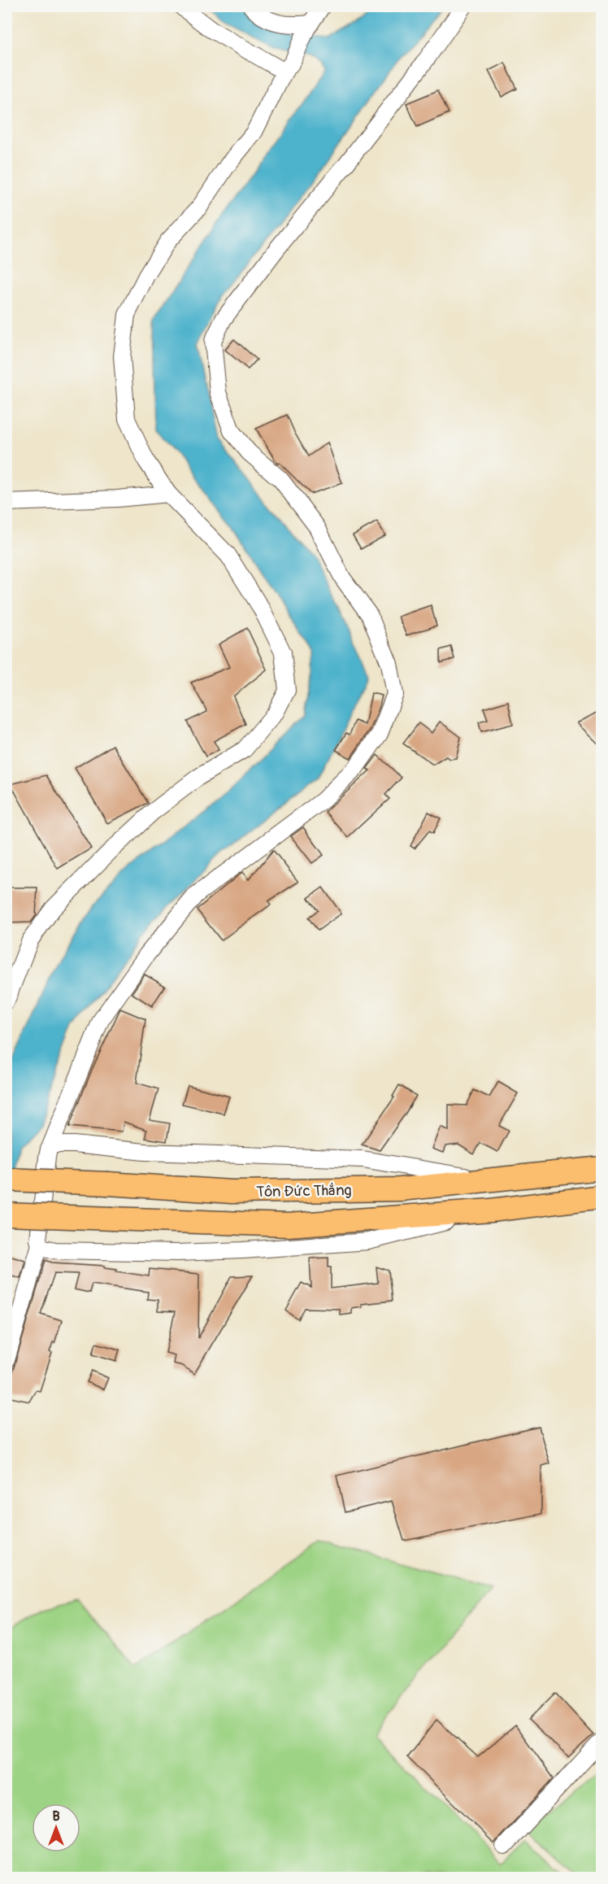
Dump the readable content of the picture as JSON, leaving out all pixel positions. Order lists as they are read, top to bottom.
{
  "streets": {
    "highway": ["Tôn Đức Thắng"]
  },
  "north": "top"
}
